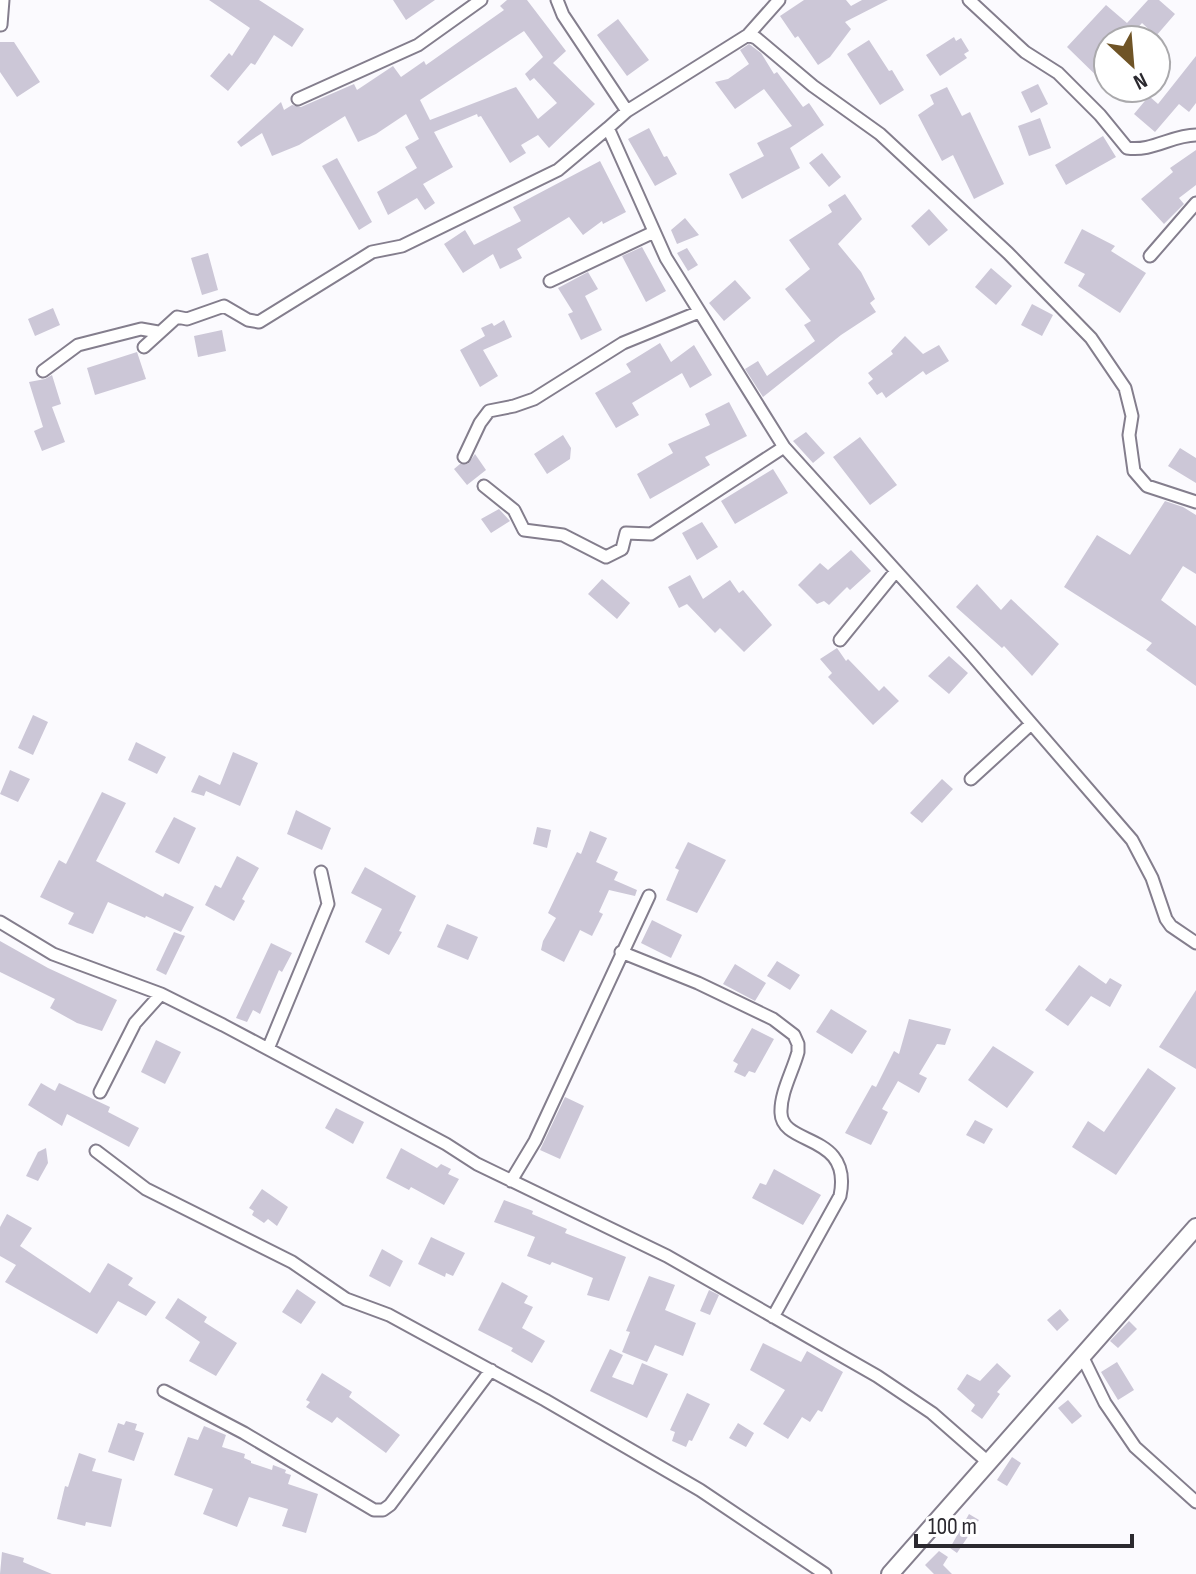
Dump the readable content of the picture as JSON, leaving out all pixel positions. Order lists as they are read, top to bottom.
{
  "scale_bar": "100 m",
  "north": "bottom right"
}
